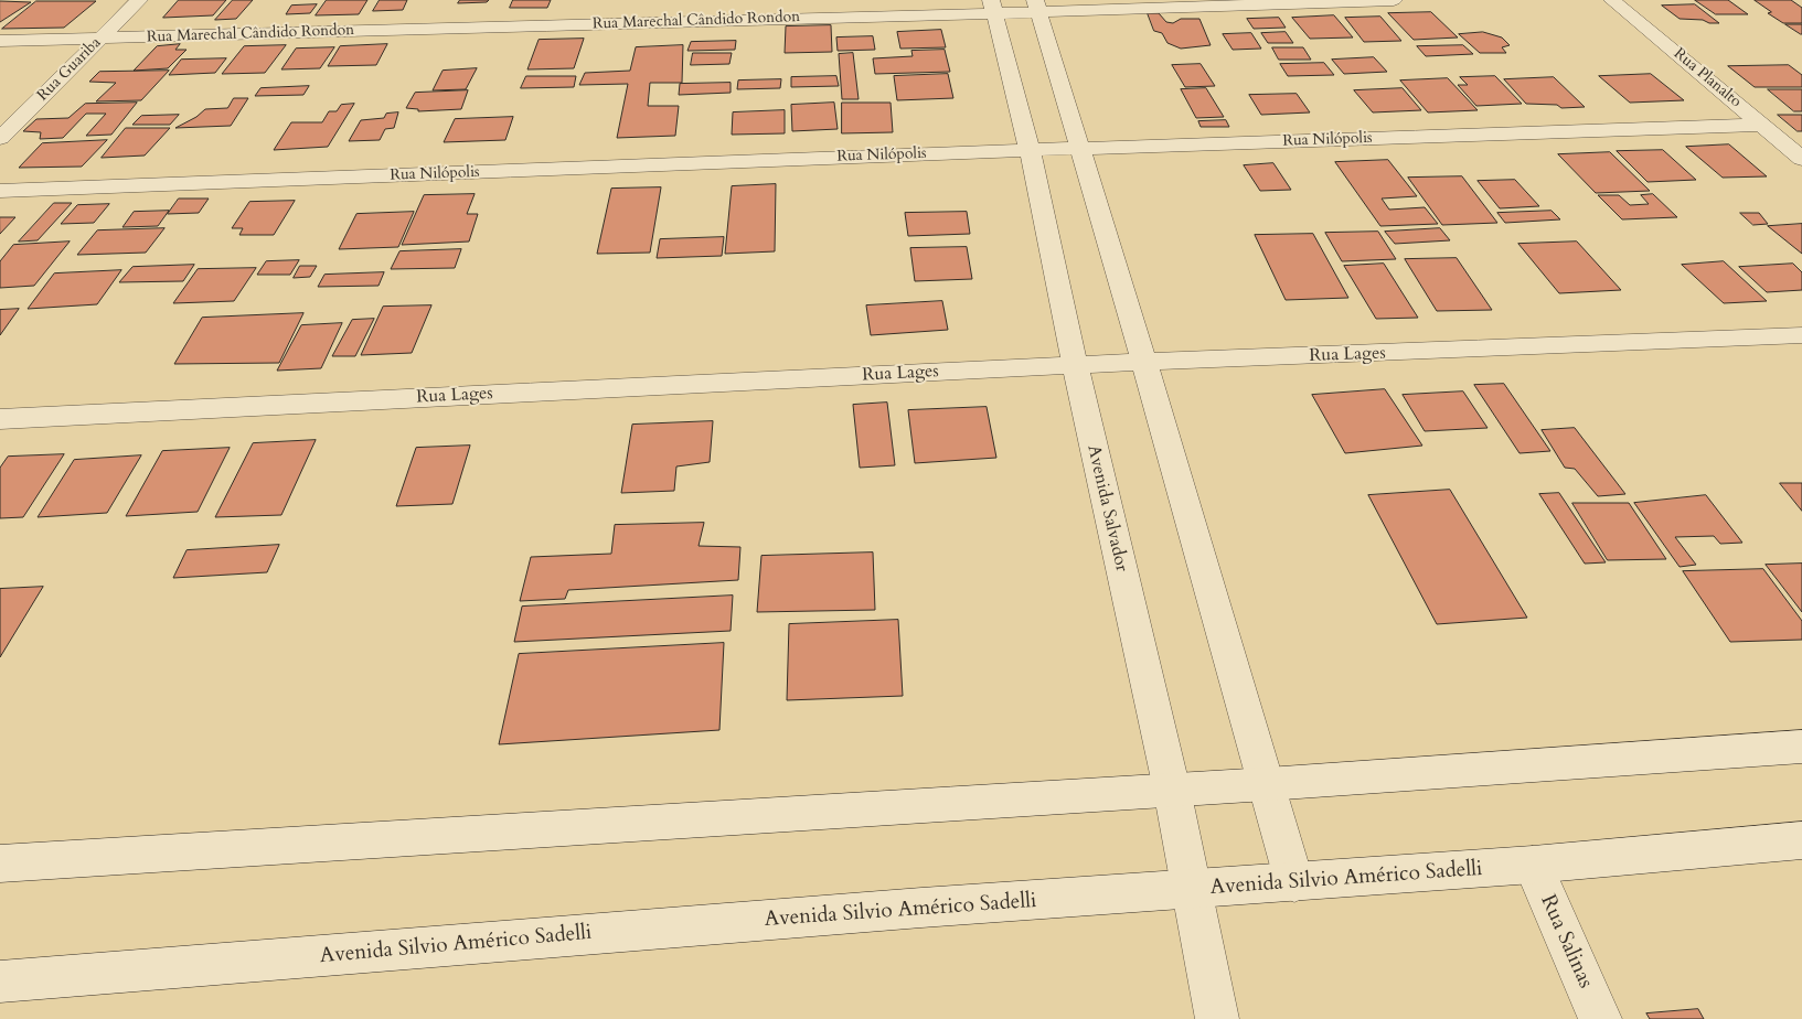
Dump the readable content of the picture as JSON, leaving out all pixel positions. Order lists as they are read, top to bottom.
{
  "streets": {
    "street": [
      "Rua Marechal Cândido Rondon",
      "Rua Guariba",
      "Rua Planalto",
      "Rua Nilópolis",
      "Rua Lages",
      "Avenida Salvador",
      "Avenida Silvio Américo Sadelli",
      "Rua Salinas"
    ]
  },
  "crossings": [
    ["Rua Marechal Cândido Rondon", "Rua Guariba"],
    ["Rua Marechal Cândido Rondon", "Avenida Salvador"],
    ["Rua Planalto", "Rua Nilópolis"],
    ["Rua Nilópolis", "Avenida Salvador"],
    ["Rua Lages", "Avenida Salvador"],
    ["Avenida Salvador", "Avenida Silvio Américo Sadelli"],
    ["Avenida Silvio Américo Sadelli", "Rua Salinas"]
  ]
}
